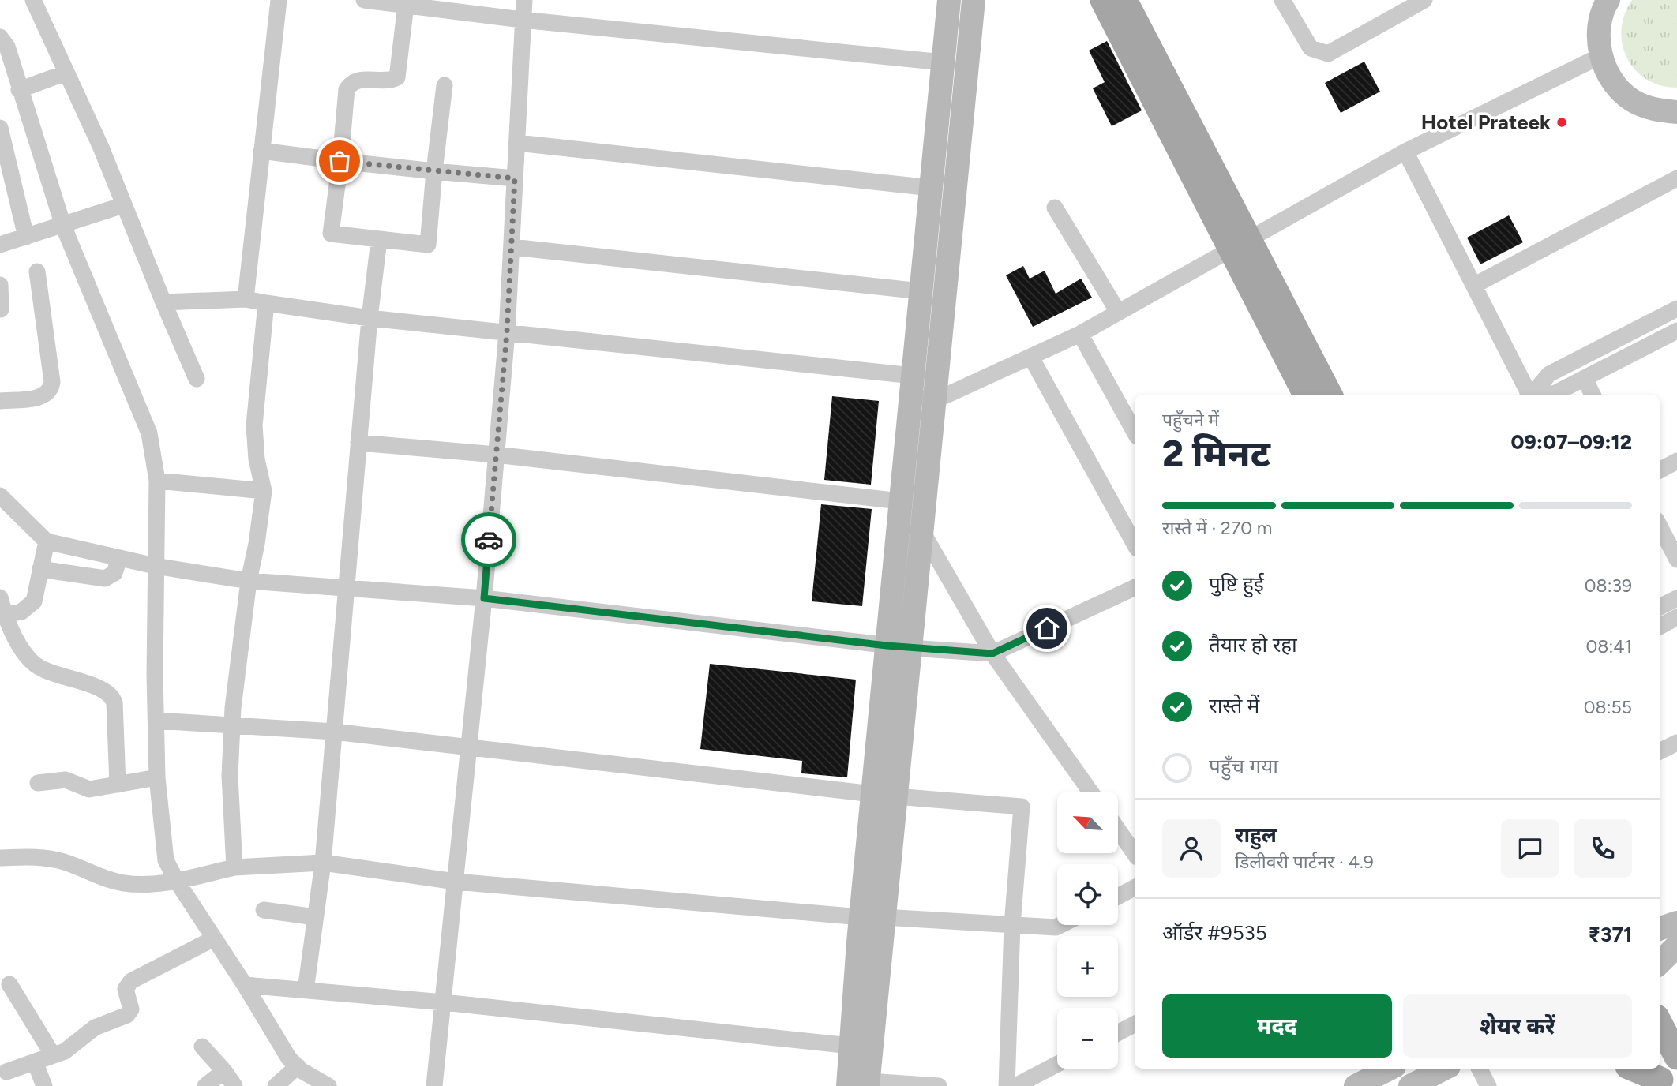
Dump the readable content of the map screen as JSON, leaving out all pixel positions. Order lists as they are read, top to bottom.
{
  "places": ["Hotel Prateek"],
  "north": "top left",
  "page": {
    "heading": ["2 मिनट", "पहुँचने में", "09:07–09:12"],
    "panel": [
      "राहुल",
      "डिलीवरी पार्टनर · 4.9",
      "ऑर्डर #9535",
      "₹371"
    ],
    "bar": "रास्ते में · 270 m",
    "list": [
      ["पुष्टि हुई", "08:39"],
      ["तैयार हो रहा", "08:41"],
      ["रास्ते में", "08:55"],
      "पहुँच गया"
    ],
    "map_buttons": ["+", "−"],
    "buttons": ["मदद", "शेयर करें"]
  }
}
